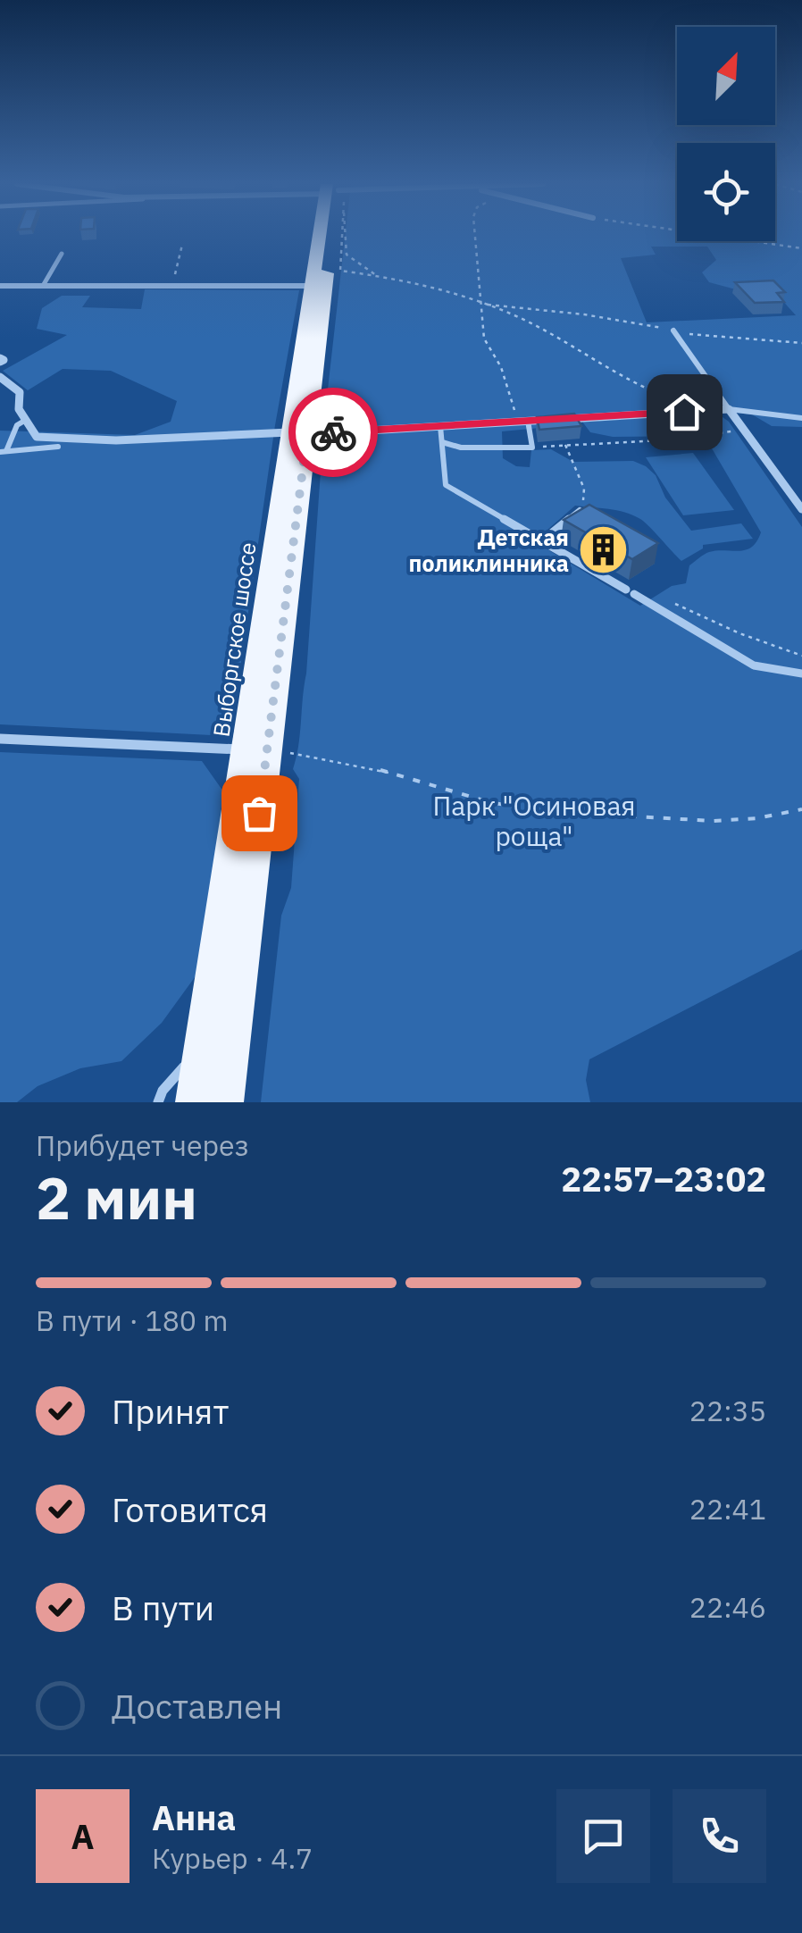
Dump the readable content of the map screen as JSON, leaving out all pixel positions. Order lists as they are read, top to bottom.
{
  "streets": {
    "main road": ["Выборгское шоссе"]
  },
  "parks": ["Парк \"Осиновая роща\""],
  "places": {
    "building": ["Детская поликлинника"]
  },
  "north": "top right",
  "page": {
    "heading": ["2 мин", "Прибудет через", "22:57–23:02"],
    "panel": ["Анна", "Курьер · 4.7"],
    "bar": "В пути · 180 m",
    "list": [
      ["Принят", "22:35"],
      ["Готовится", "22:41"],
      ["В пути", "22:46"],
      "Доставлен"
    ],
    "round": "А"
  }
}
